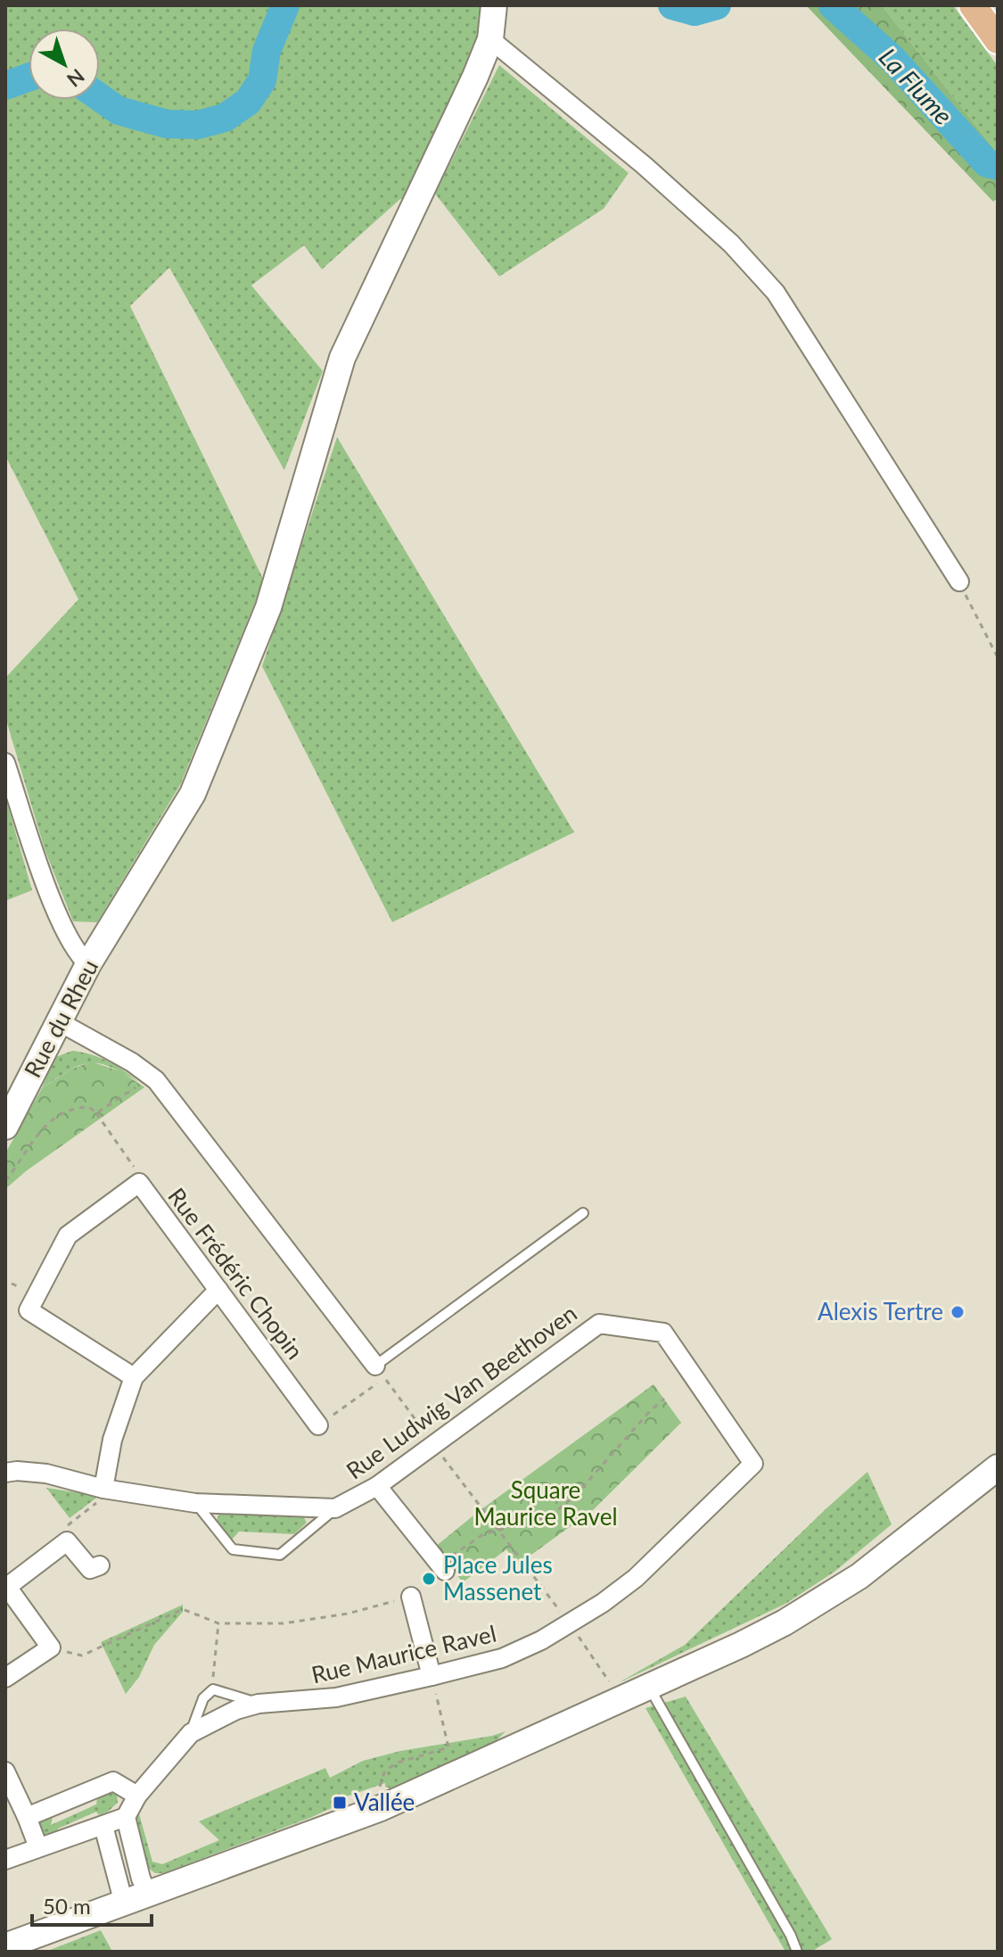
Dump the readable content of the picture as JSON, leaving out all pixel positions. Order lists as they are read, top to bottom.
{
  "streets": {
    "street": [
      "Rue du Rheu",
      "Rue Frédéric Chopin",
      "Rue Ludwig Van Beethoven",
      "Rue Maurice Ravel"
    ]
  },
  "crossings": [
    ["Rue Ludwig Van Beethoven", "Rue Maurice Ravel"]
  ],
  "water": ["La Flume"],
  "parks": ["Square Maurice Ravel"],
  "places": {
    "other": ["Alexis Tertre", "Place Jules Massenet"],
    "transit": ["Vallée"]
  },
  "scale_bar": "50 m",
  "north": "bottom right"
}
